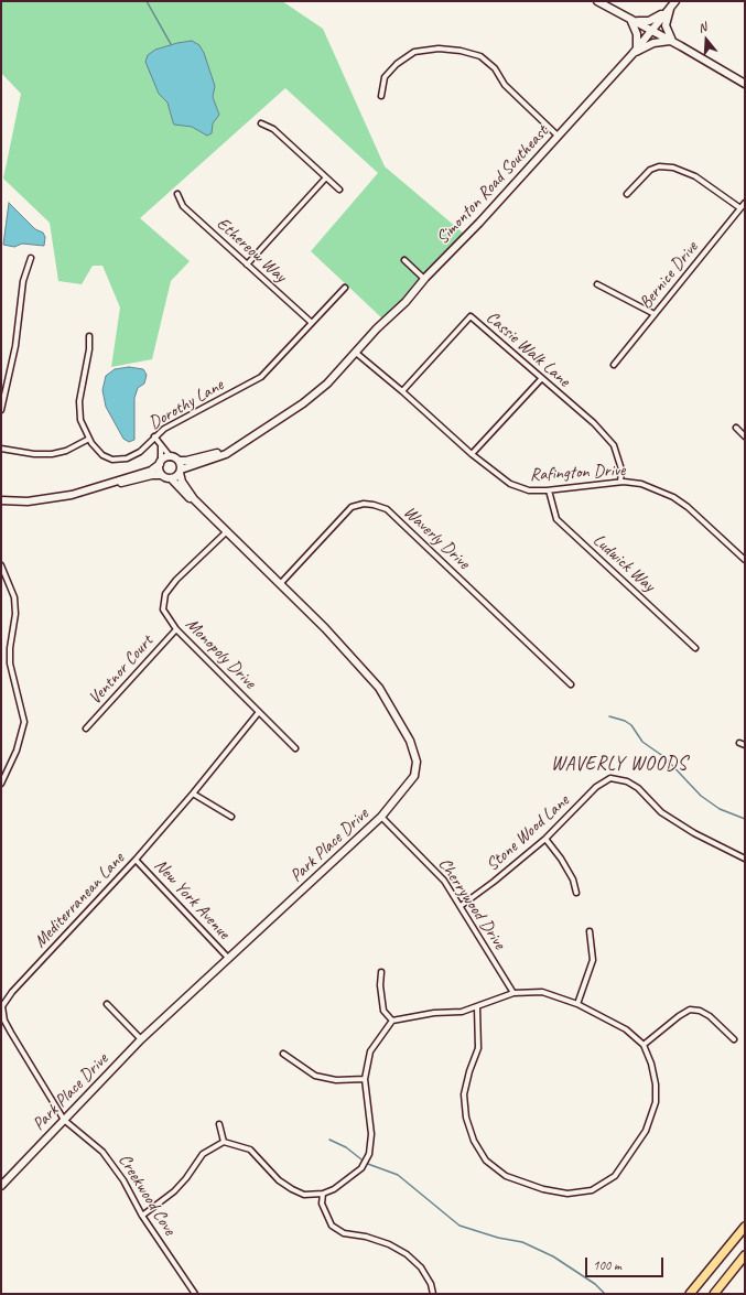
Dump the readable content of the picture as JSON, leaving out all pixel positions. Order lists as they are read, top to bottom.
{
  "streets": {
    "street": [
      "Simonton Road Southeast",
      "Ethereow Way",
      "Bernice Drive",
      "Cassie Walk Lane",
      "Dorothy Lane",
      "Rafington Drive",
      "Waverly Drive",
      "Ludwick Way",
      "Monopoly Drive",
      "Ventnor Court",
      "Stone Wood Lane",
      "Park Place Drive",
      "New York Avenue",
      "Mediterranean Lane",
      "Cherrywood Drive",
      "Creekwood Cove"
    ]
  },
  "crossings": [
    ["Simonton Road Southeast", "Rafington Drive"],
    ["Ethereow Way", "Dorothy Lane"],
    ["Cassie Walk Lane", "Rafington Drive"],
    ["Rafington Drive", "Ludwick Way"],
    ["Waverly Drive", "Park Place Drive"],
    ["Monopoly Drive", "Ventnor Court"],
    ["Monopoly Drive", "Park Place Drive"],
    ["Monopoly Drive", "Mediterranean Lane"],
    ["Stone Wood Lane", "Cherrywood Drive"],
    ["Park Place Drive", "New York Avenue"],
    ["Park Place Drive", "Mediterranean Lane"],
    ["Park Place Drive", "Cherrywood Drive"],
    ["Park Place Drive", "Creekwood Cove"],
    ["New York Avenue", "Mediterranean Lane"],
    ["Mediterranean Lane", "Creekwood Cove"]
  ],
  "districts": ["WAVERLY WOODS"],
  "scale_bar": "100 m",
  "north": "top"
}
